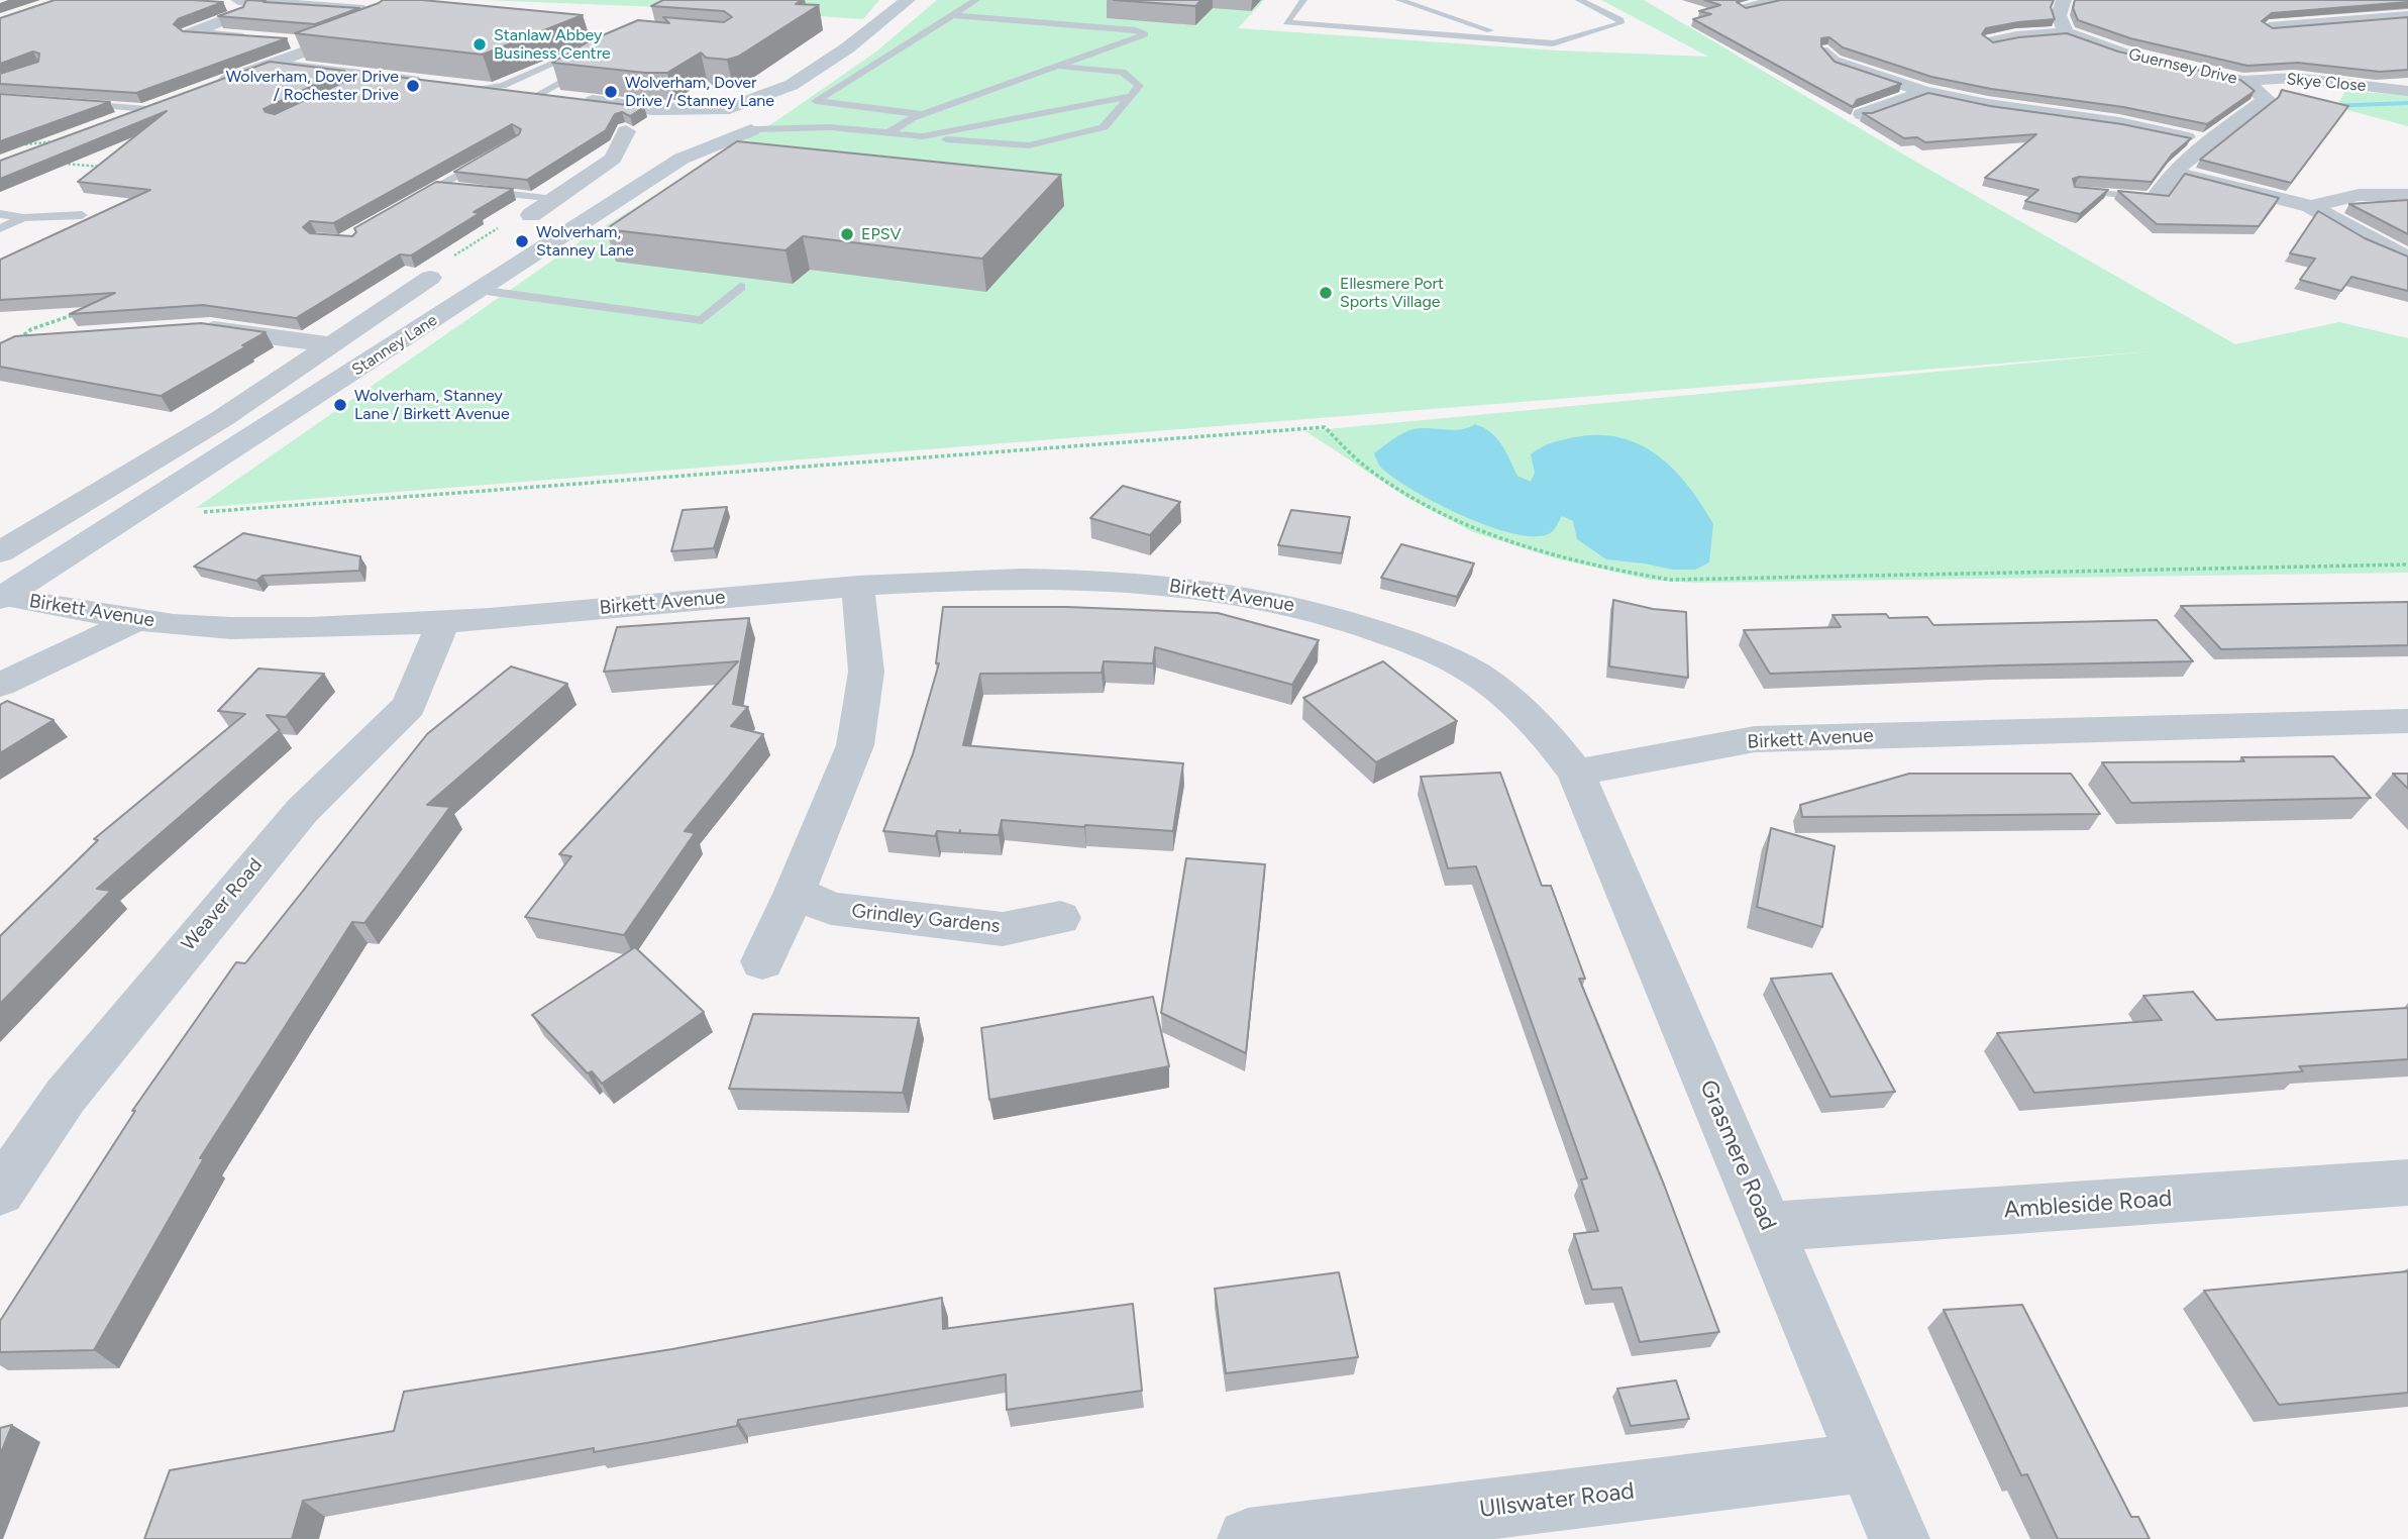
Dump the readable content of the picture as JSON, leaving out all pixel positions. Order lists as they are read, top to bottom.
{
  "streets": {
    "main road": ["Stanney Lane"],
    "street": [
      "Guernsey Drive",
      "Skye Close",
      "Birkett Avenue",
      "Weaver Road",
      "Grindley Gardens",
      "Grasmere Road",
      "Ambleside Road",
      "Ullswater Road"
    ]
  },
  "crossings": [
    ["Guernsey Drive", "Skye Close"],
    ["Stanney Lane", "Birkett Avenue"],
    ["Birkett Avenue", "Weaver Road"],
    ["Birkett Avenue", "Grasmere Road"],
    ["Grasmere Road", "Ambleside Road"],
    ["Grasmere Road", "Ullswater Road"]
  ],
  "places": [
    "Stanlaw Abbey Business Centre",
    "Wolverham, Dover Drive / Rochester Drive",
    "Wolverham, Dover Drive / Stanney Lane",
    "EPSV",
    "Wolverham, Stanney Lane",
    "Ellesmere Port Sports Village",
    "Wolverham, Stanney Lane / Birkett Avenue"
  ]
}
